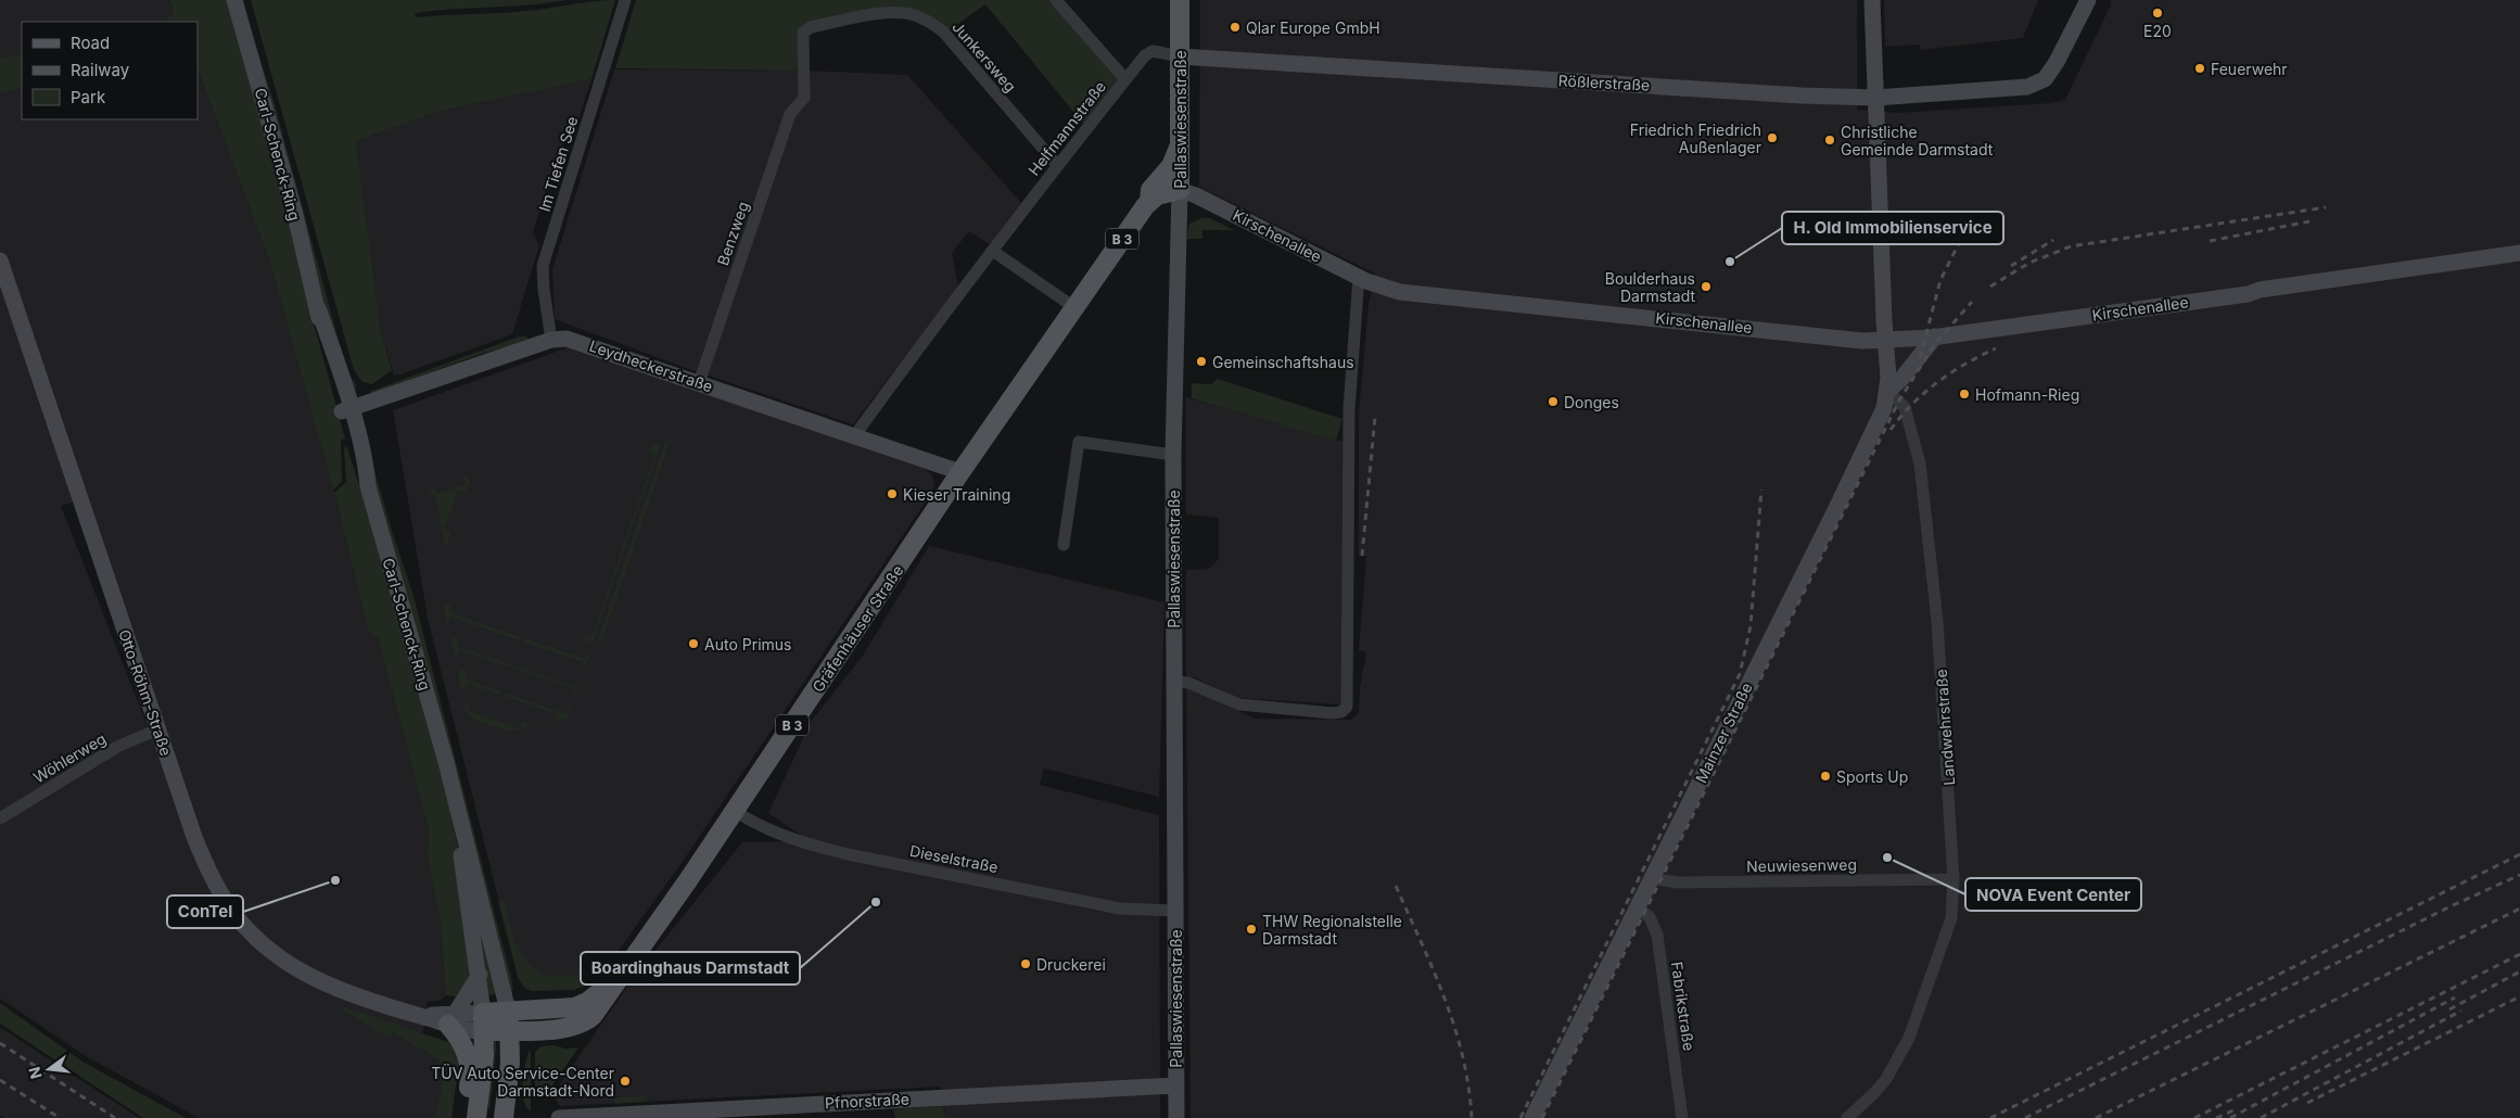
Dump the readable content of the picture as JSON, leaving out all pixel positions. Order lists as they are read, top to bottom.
{
  "streets": {
    "main road": ["Pallaswiesenstraße", "B 3", "Gräfenhäuser Straße"],
    "street": [
      "Junkersweg",
      "Rößlerstraße",
      "Helfmannstraße",
      "Carl-Schenck-Ring",
      "Im Tiefen See",
      "Benzweg",
      "Kirschenallee",
      "Leydheckerstraße",
      "Otto-Röhm-Straße",
      "Landwehrstraße",
      "Mainzer Straße",
      "Wöhlerweg",
      "Dieselstraße",
      "Neuwiesenweg",
      "Fabrikstraße",
      "Pfnorstraße"
    ]
  },
  "crossings": [
    ["Junkersweg", "Helfmannstraße"],
    ["Junkersweg", "Benzweg"],
    ["Rößlerstraße", "Pallaswiesenstraße"],
    ["Rößlerstraße", "Helfmannstraße"],
    ["Pallaswiesenstraße", "Helfmannstraße"],
    ["Pallaswiesenstraße", "Kirschenallee"],
    ["Pallaswiesenstraße", "Gräfenhäuser Straße"],
    ["Pallaswiesenstraße", "Dieselstraße"],
    ["Pallaswiesenstraße", "Pfnorstraße"],
    ["Helfmannstraße", "Leydheckerstraße"],
    ["Carl-Schenck-Ring", "Leydheckerstraße"],
    ["Carl-Schenck-Ring", "Gräfenhäuser Straße"],
    ["Carl-Schenck-Ring", "Otto-Röhm-Straße"],
    ["Im Tiefen See", "Leydheckerstraße"],
    ["Benzweg", "Leydheckerstraße"],
    ["Kirschenallee", "Mainzer Straße"],
    ["B 3", "Gräfenhäuser Straße"],
    ["Leydheckerstraße", "Gräfenhäuser Straße"],
    ["Gräfenhäuser Straße", "Otto-Röhm-Straße"],
    ["Gräfenhäuser Straße", "Dieselstraße"],
    ["Otto-Röhm-Straße", "Wöhlerweg"],
    ["Landwehrstraße", "Mainzer Straße"],
    ["Landwehrstraße", "Neuwiesenweg"],
    ["Mainzer Straße", "Neuwiesenweg"],
    ["Mainzer Straße", "Fabrikstraße"]
  ],
  "places": [
    "E20",
    "Qlar Europe GmbH",
    "Feuerwehr",
    "Friedrich Friedrich Außenlager",
    "Christliche Gemeinde Darmstadt",
    "H. Old Immobilienservice",
    "Boulderhaus Darmstadt",
    "Gemeinschaftshaus",
    "Hofmann-Rieg",
    "Donges",
    "Kieser Training",
    "Auto Primus",
    "Sports Up",
    "NOVA Event Center",
    "ConTel",
    "Boardinghaus Darmstadt",
    "THW Regionalstelle Darmstadt",
    "Druckerei",
    "TÜV Auto Service-Center Darmstadt-Nord"
  ],
  "legend": ["Road", "Railway", "Park"],
  "north": "left"
}
